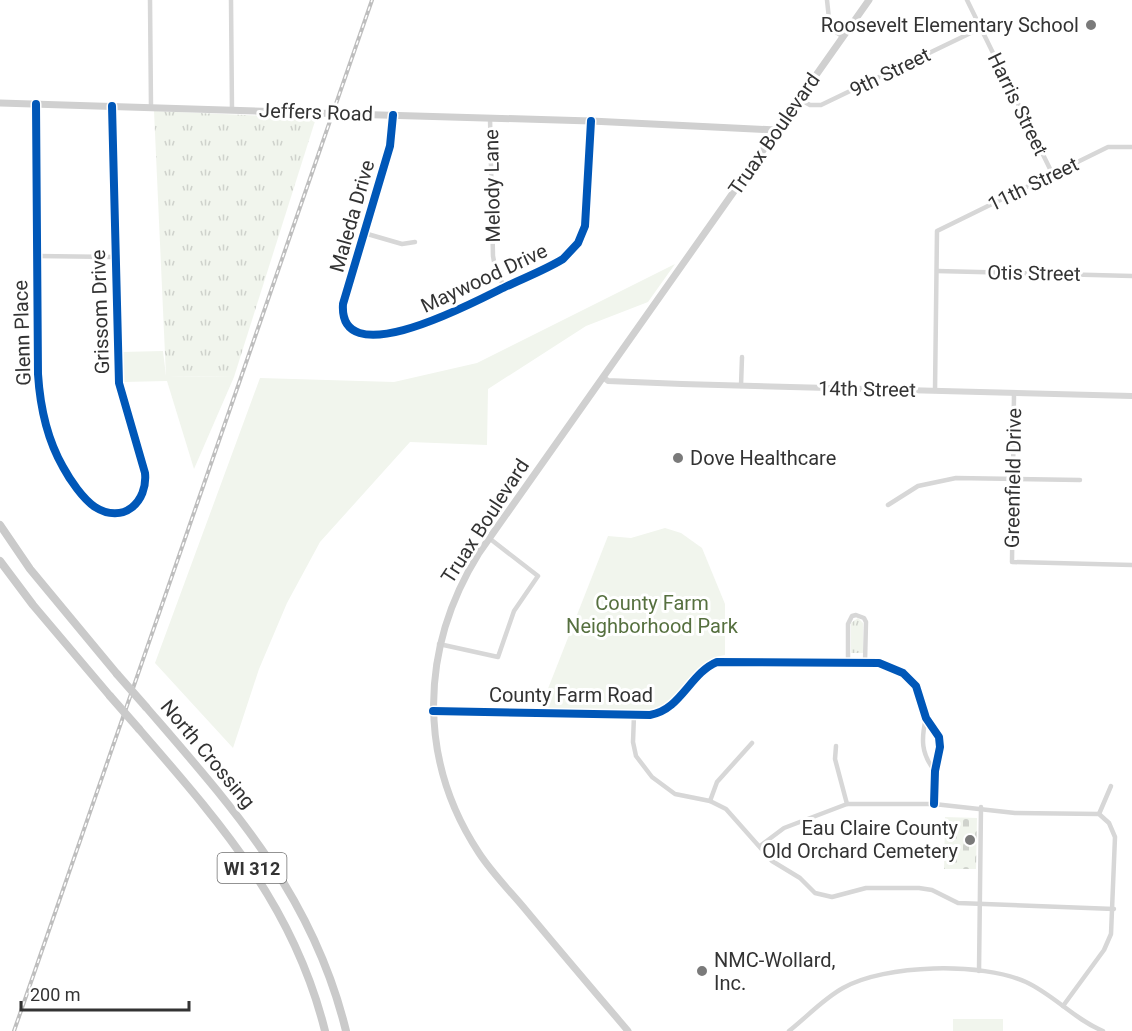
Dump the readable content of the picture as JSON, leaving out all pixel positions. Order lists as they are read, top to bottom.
{
  "streets": {
    "main road": [
      "Jeffers Road",
      "Truax Boulevard",
      "North Crossing",
      "WI 312"
    ],
    "street": [
      "9th Street",
      "Harris Street",
      "11th Street",
      "Melody Lane",
      "Maleda Drive",
      "Otis Street",
      "Maywood Drive",
      "Grissom Drive",
      "Glenn Place",
      "14th Street",
      "Greenfield Drive",
      "County Farm Road"
    ]
  },
  "crossings": [
    ["9th Street", "Harris Street"],
    ["9th Street", "Truax Boulevard"],
    ["Harris Street", "11th Street"],
    ["Jeffers Road", "Truax Boulevard"],
    ["Jeffers Road", "Melody Lane"],
    ["Jeffers Road", "Maleda Drive"],
    ["Jeffers Road", "Maywood Drive"],
    ["Jeffers Road", "Grissom Drive"],
    ["Jeffers Road", "Glenn Place"],
    ["Truax Boulevard", "14th Street"],
    ["Truax Boulevard", "County Farm Road"],
    ["11th Street", "Otis Street"],
    ["Melody Lane", "Maywood Drive"],
    ["Maleda Drive", "Maywood Drive"],
    ["Grissom Drive", "Glenn Place"],
    ["14th Street", "Greenfield Drive"]
  ],
  "parks": ["County Farm Neighborhood Park"],
  "places": [
    "Roosevelt Elementary School",
    "Dove Healthcare",
    "Eau Claire County Old Orchard Cemetery",
    "NMC-Wollard, Inc."
  ],
  "scale_bar": "200 m"
}
